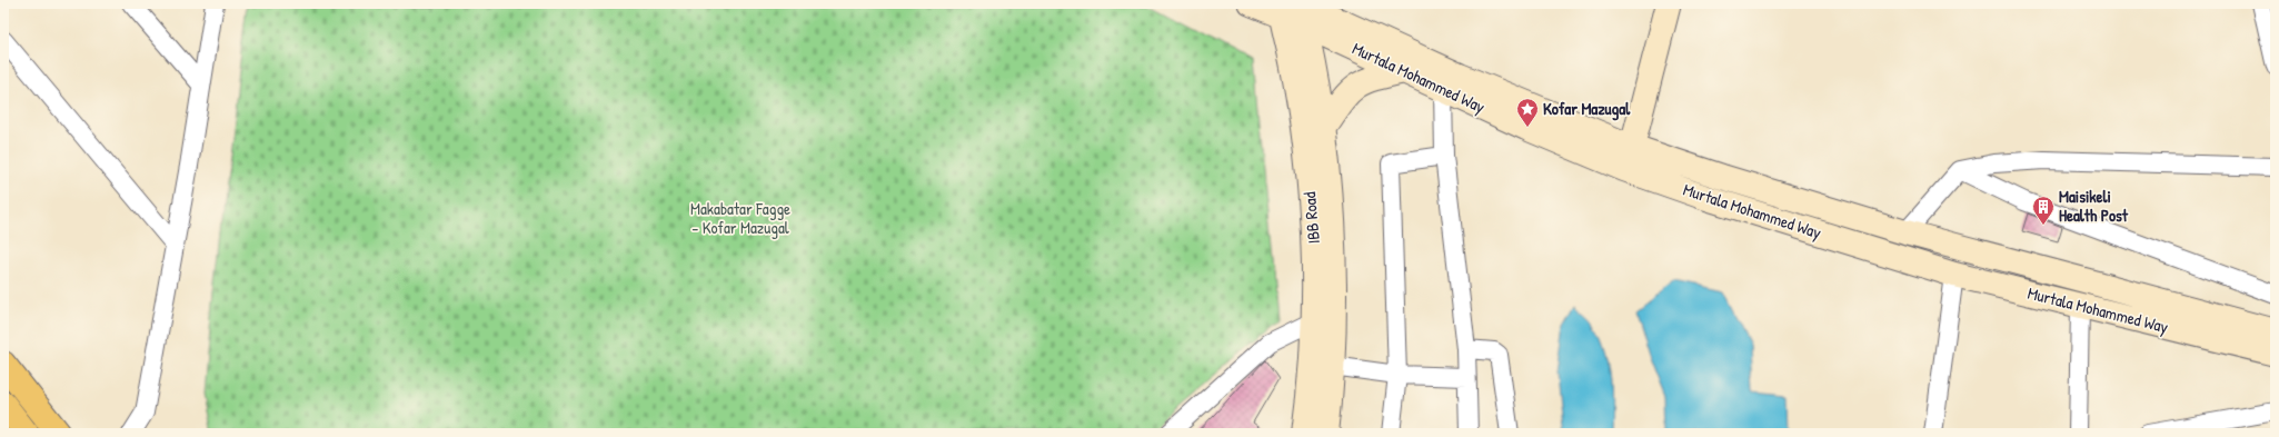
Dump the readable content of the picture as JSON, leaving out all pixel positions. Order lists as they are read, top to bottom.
{
  "streets": {
    "main road": ["Murtala Mohammed Way", "IBB Road"]
  },
  "crossings": [
    ["Murtala Mohammed Way", "IBB Road"]
  ],
  "parks": ["Makabatar Fagge - Kofar Mazugal"],
  "places": {
    "place": ["Kofar Mazugal"],
    "building": ["Maisikeli Health Post"]
  }
}
